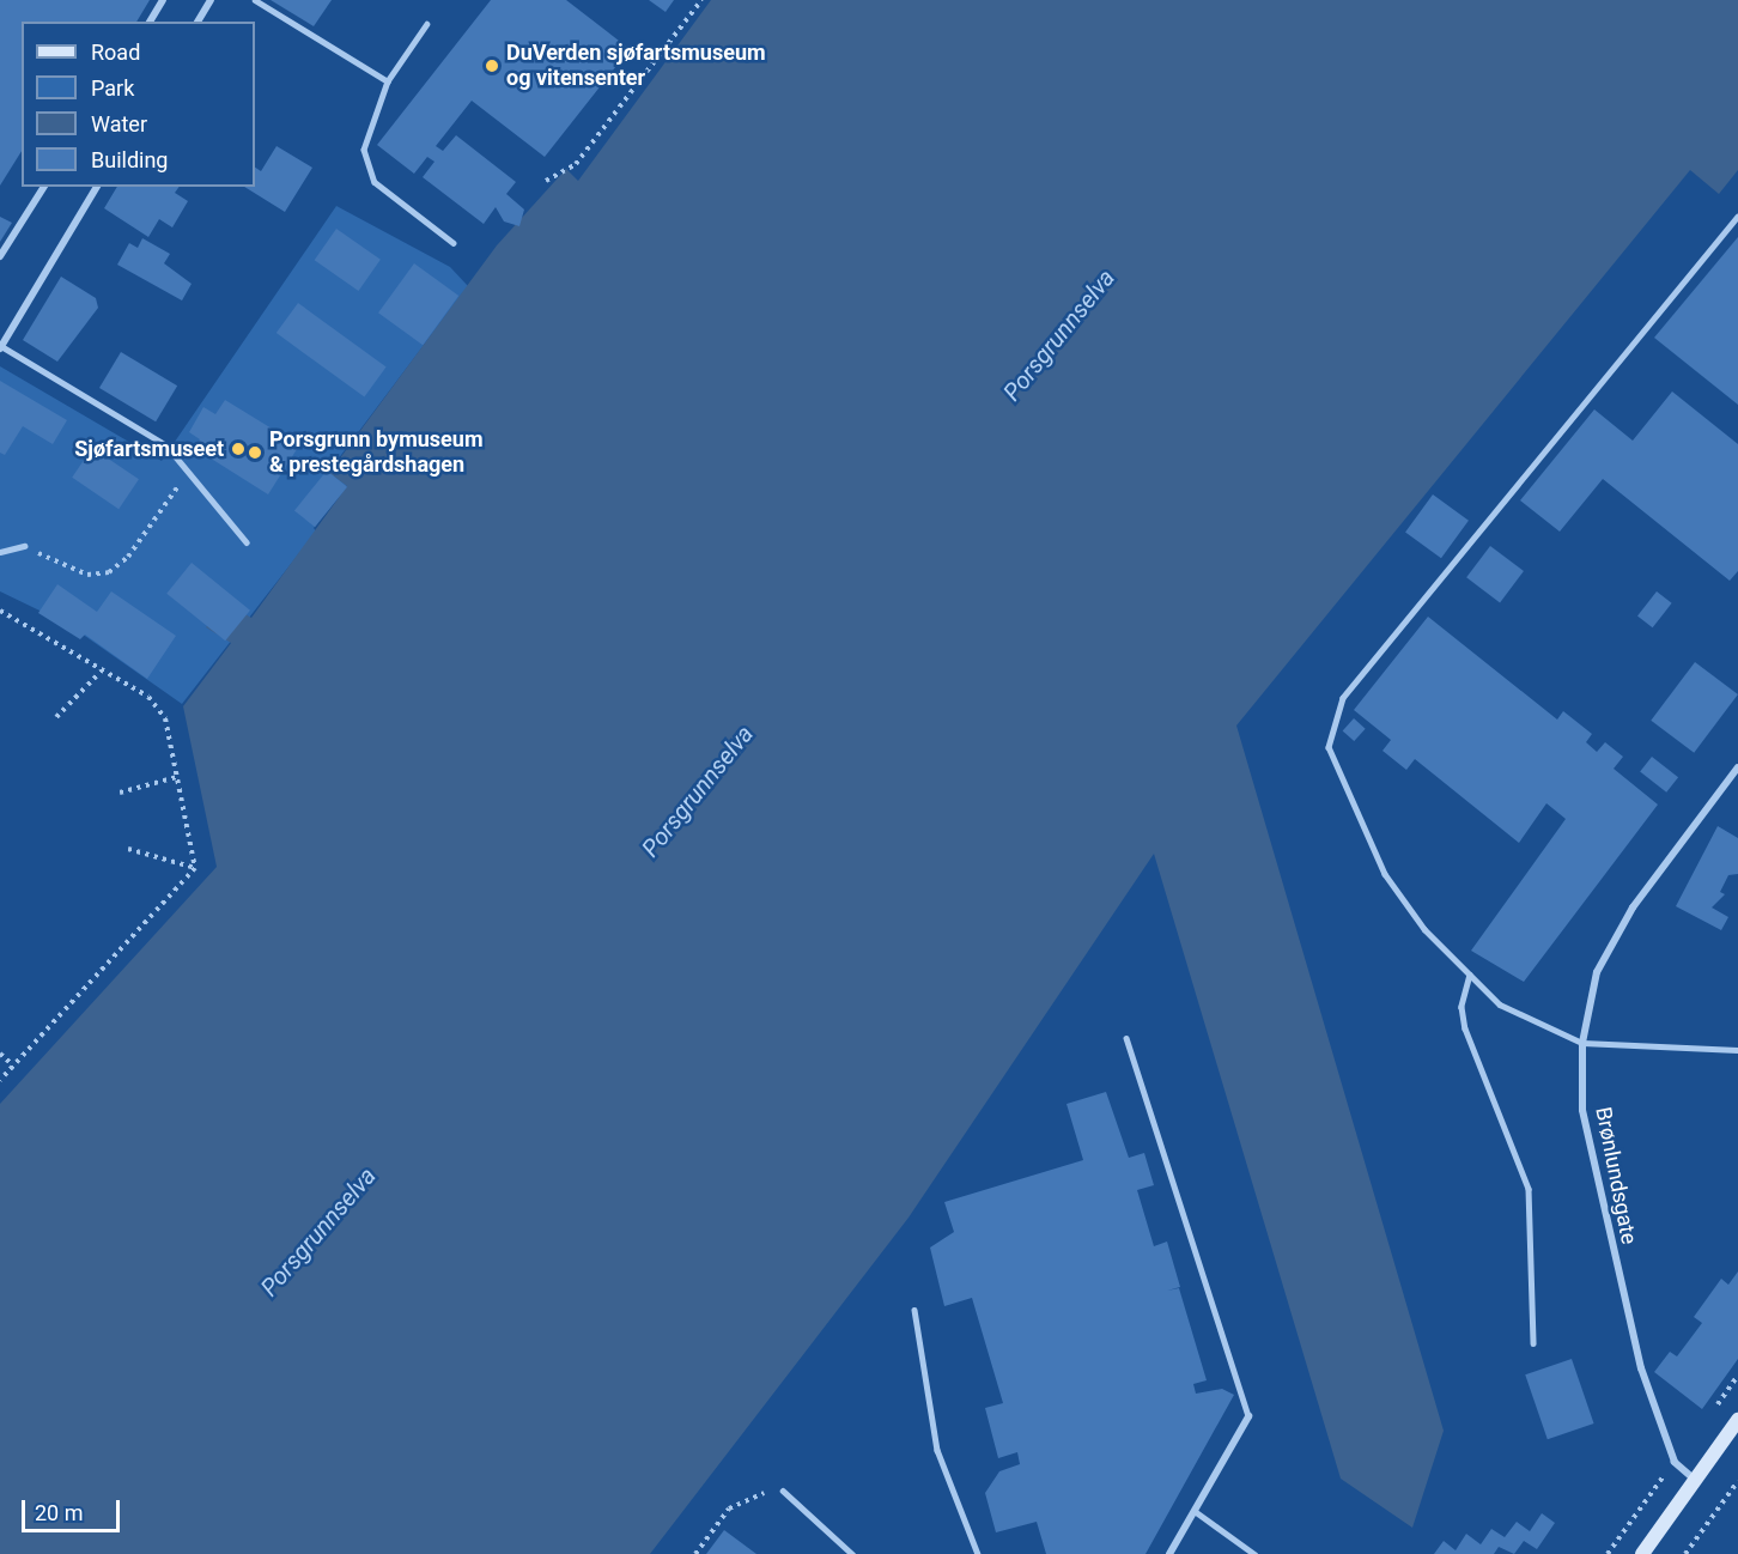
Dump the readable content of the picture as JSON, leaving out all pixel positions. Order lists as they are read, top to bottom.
{
  "streets": {
    "street": ["Brønlundsgate"]
  },
  "water": ["Porsgrunnselva"],
  "places": ["DuVerden sjøfartsmuseum og vitensenter", "Sjøfartsmuseet", "Porsgrunn bymuseum & prestegårdshagen"],
  "legend": [
    "Road",
    "Park",
    "Water",
    "Building"
  ],
  "scale_bar": "20 m"
}
